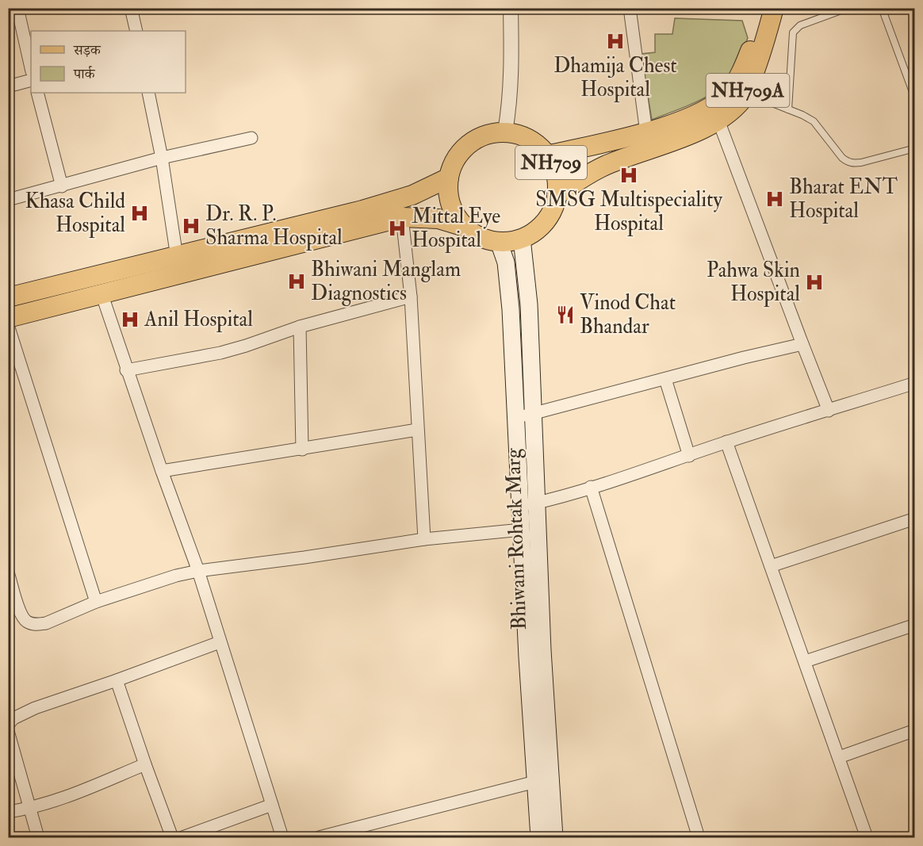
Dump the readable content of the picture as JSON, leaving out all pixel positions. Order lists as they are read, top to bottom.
{
  "streets": {
    "main road": ["NH709A", "NH709", "Bhiwani Rohtak Marg"]
  },
  "crossings": [
    ["NH709A", "NH709"],
    ["NH709A", "Bhiwani Rohtak Marg"],
    ["NH709", "Bhiwani Rohtak Marg"]
  ],
  "places": {
    "hospital": [
      "Dhamija Chest Hospital",
      "SMSG Multispeciality Hospital",
      "Bharat ENT Hospital",
      "Khasa Child Hospital",
      "Dr. R. P. Sharma Hospital",
      "Mittal Eye Hospital",
      "Bhiwani Manglam Diagnostics",
      "Pahwa Skin Hospital",
      "Anil Hospital"
    ],
    "restaurant": ["Vinod Chat Bhandar"]
  },
  "legend": ["सड़क", "पार्क"]
}
